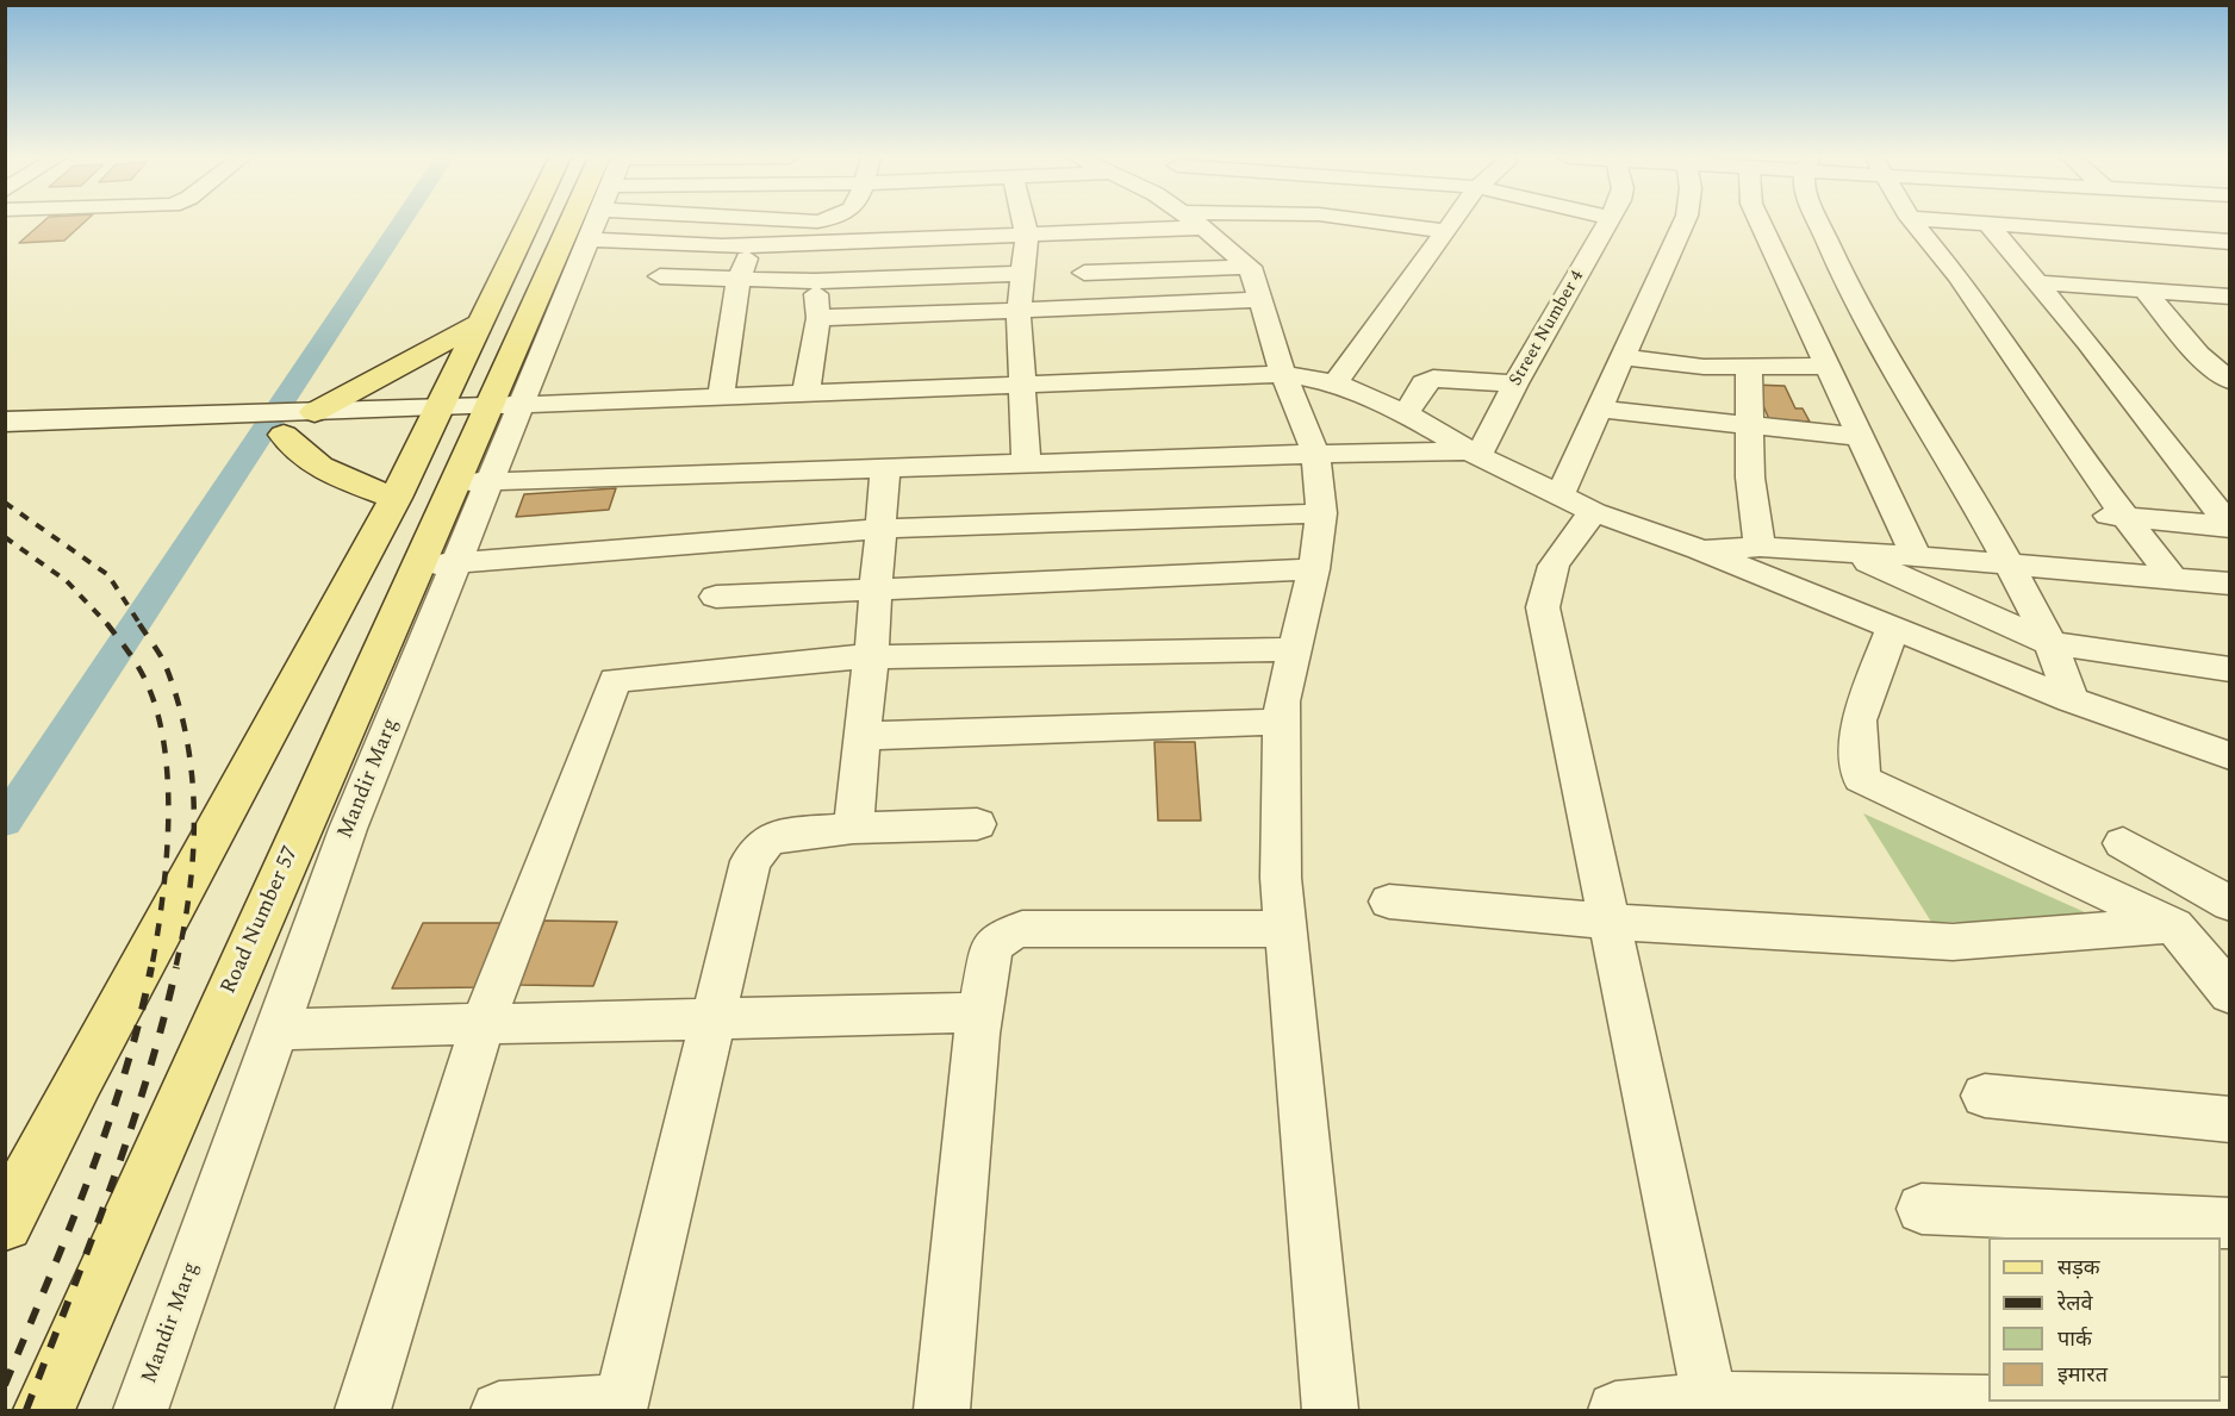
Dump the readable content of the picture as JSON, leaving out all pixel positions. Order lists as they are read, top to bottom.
{
  "streets": {
    "main road": ["Road Number 57"],
    "street": ["Street Number 4", "Mandir Marg"]
  },
  "crossings": [
    ["Mandir Marg", "Road Number 57"]
  ],
  "legend": [
    "सड़क",
    "रेलवे",
    "पार्क",
    "इमारत"
  ]
}
